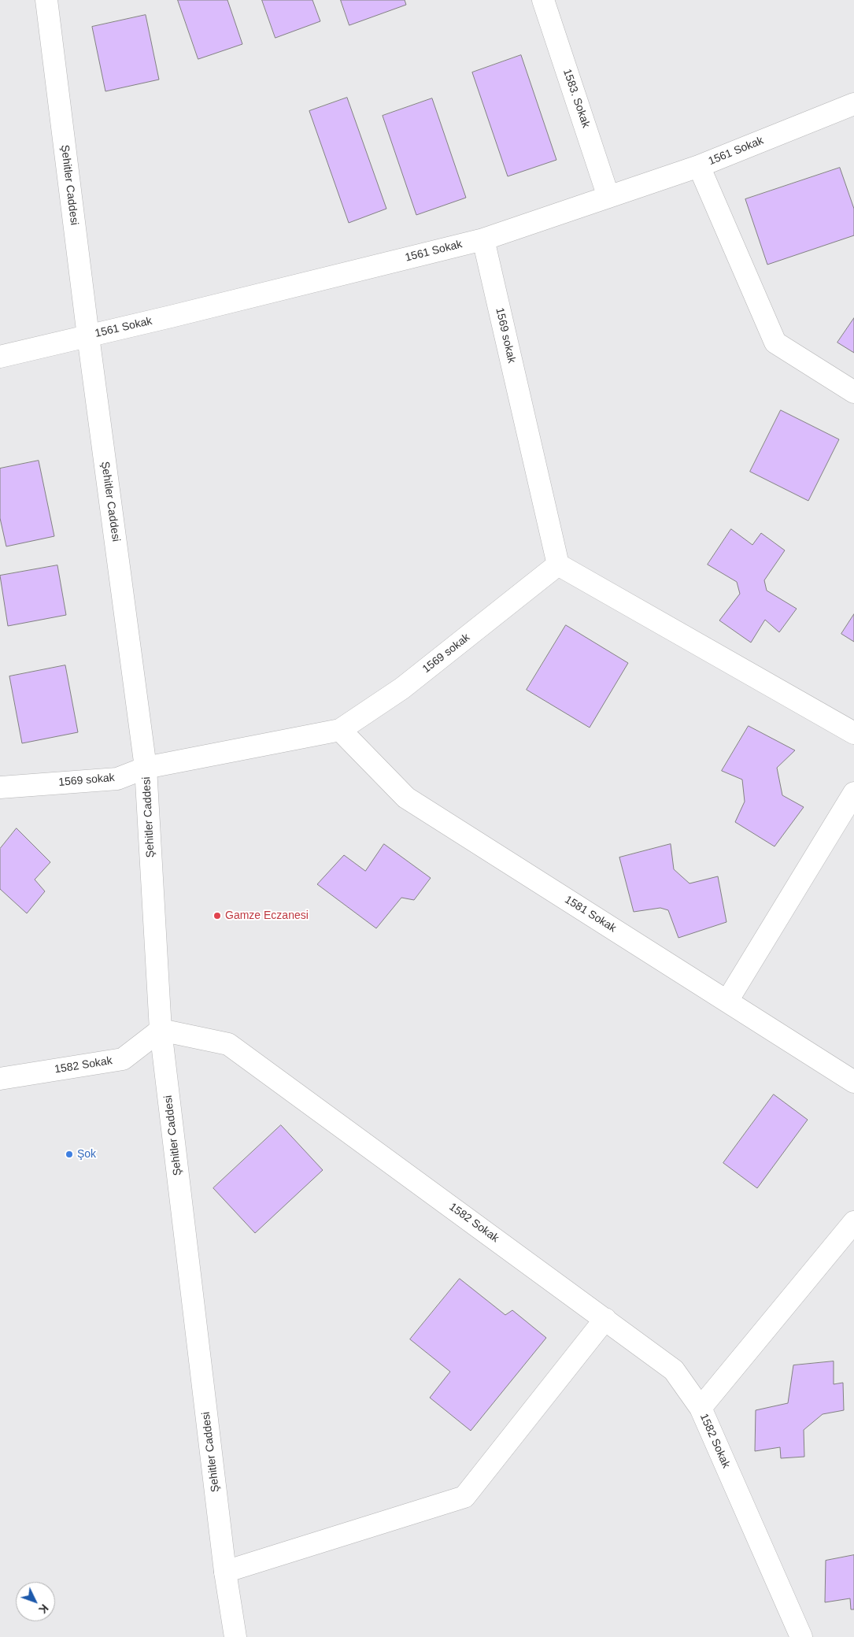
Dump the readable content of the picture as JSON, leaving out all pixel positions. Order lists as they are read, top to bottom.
{
  "streets": {
    "street": [
      "1583. Sokak",
      "1561 Sokak",
      "Şehitler Caddesi",
      "1569 sokak",
      "1581 Sokak",
      "1582 Sokak"
    ]
  },
  "crossings": [
    ["1583. Sokak", "1561 Sokak"],
    ["1561 Sokak", "Şehitler Caddesi"],
    ["1561 Sokak", "1569 sokak"],
    ["Şehitler Caddesi", "1569 sokak"],
    ["Şehitler Caddesi", "1582 Sokak"],
    ["1569 sokak", "1581 Sokak"]
  ],
  "places": ["Gamze Eczanesi", "Şok"],
  "north": "bottom right"
}
